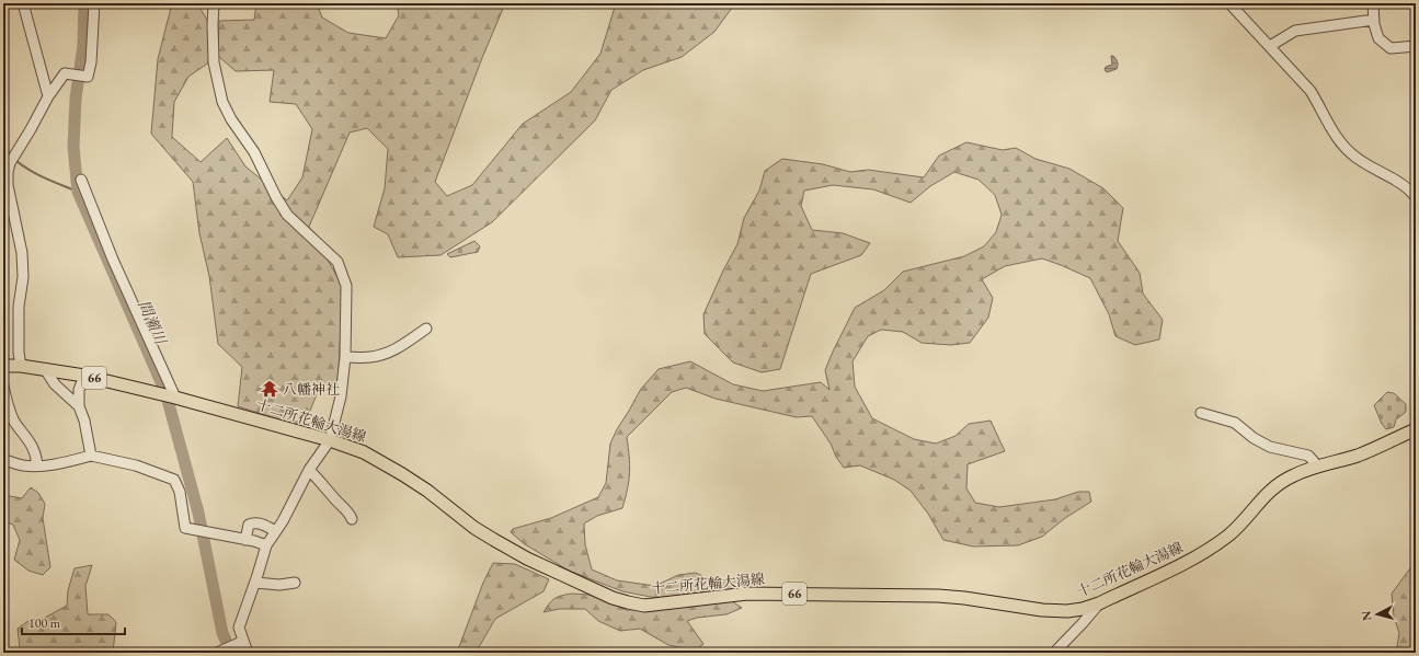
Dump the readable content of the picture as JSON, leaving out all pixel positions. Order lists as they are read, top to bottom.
{
  "streets": {
    "main road": ["66", "十二所花輪大湯線"]
  },
  "water": ["間瀬川"],
  "places": {
    "temple": ["八幡神社"]
  },
  "scale_bar": "100 m",
  "north": "left"
}
